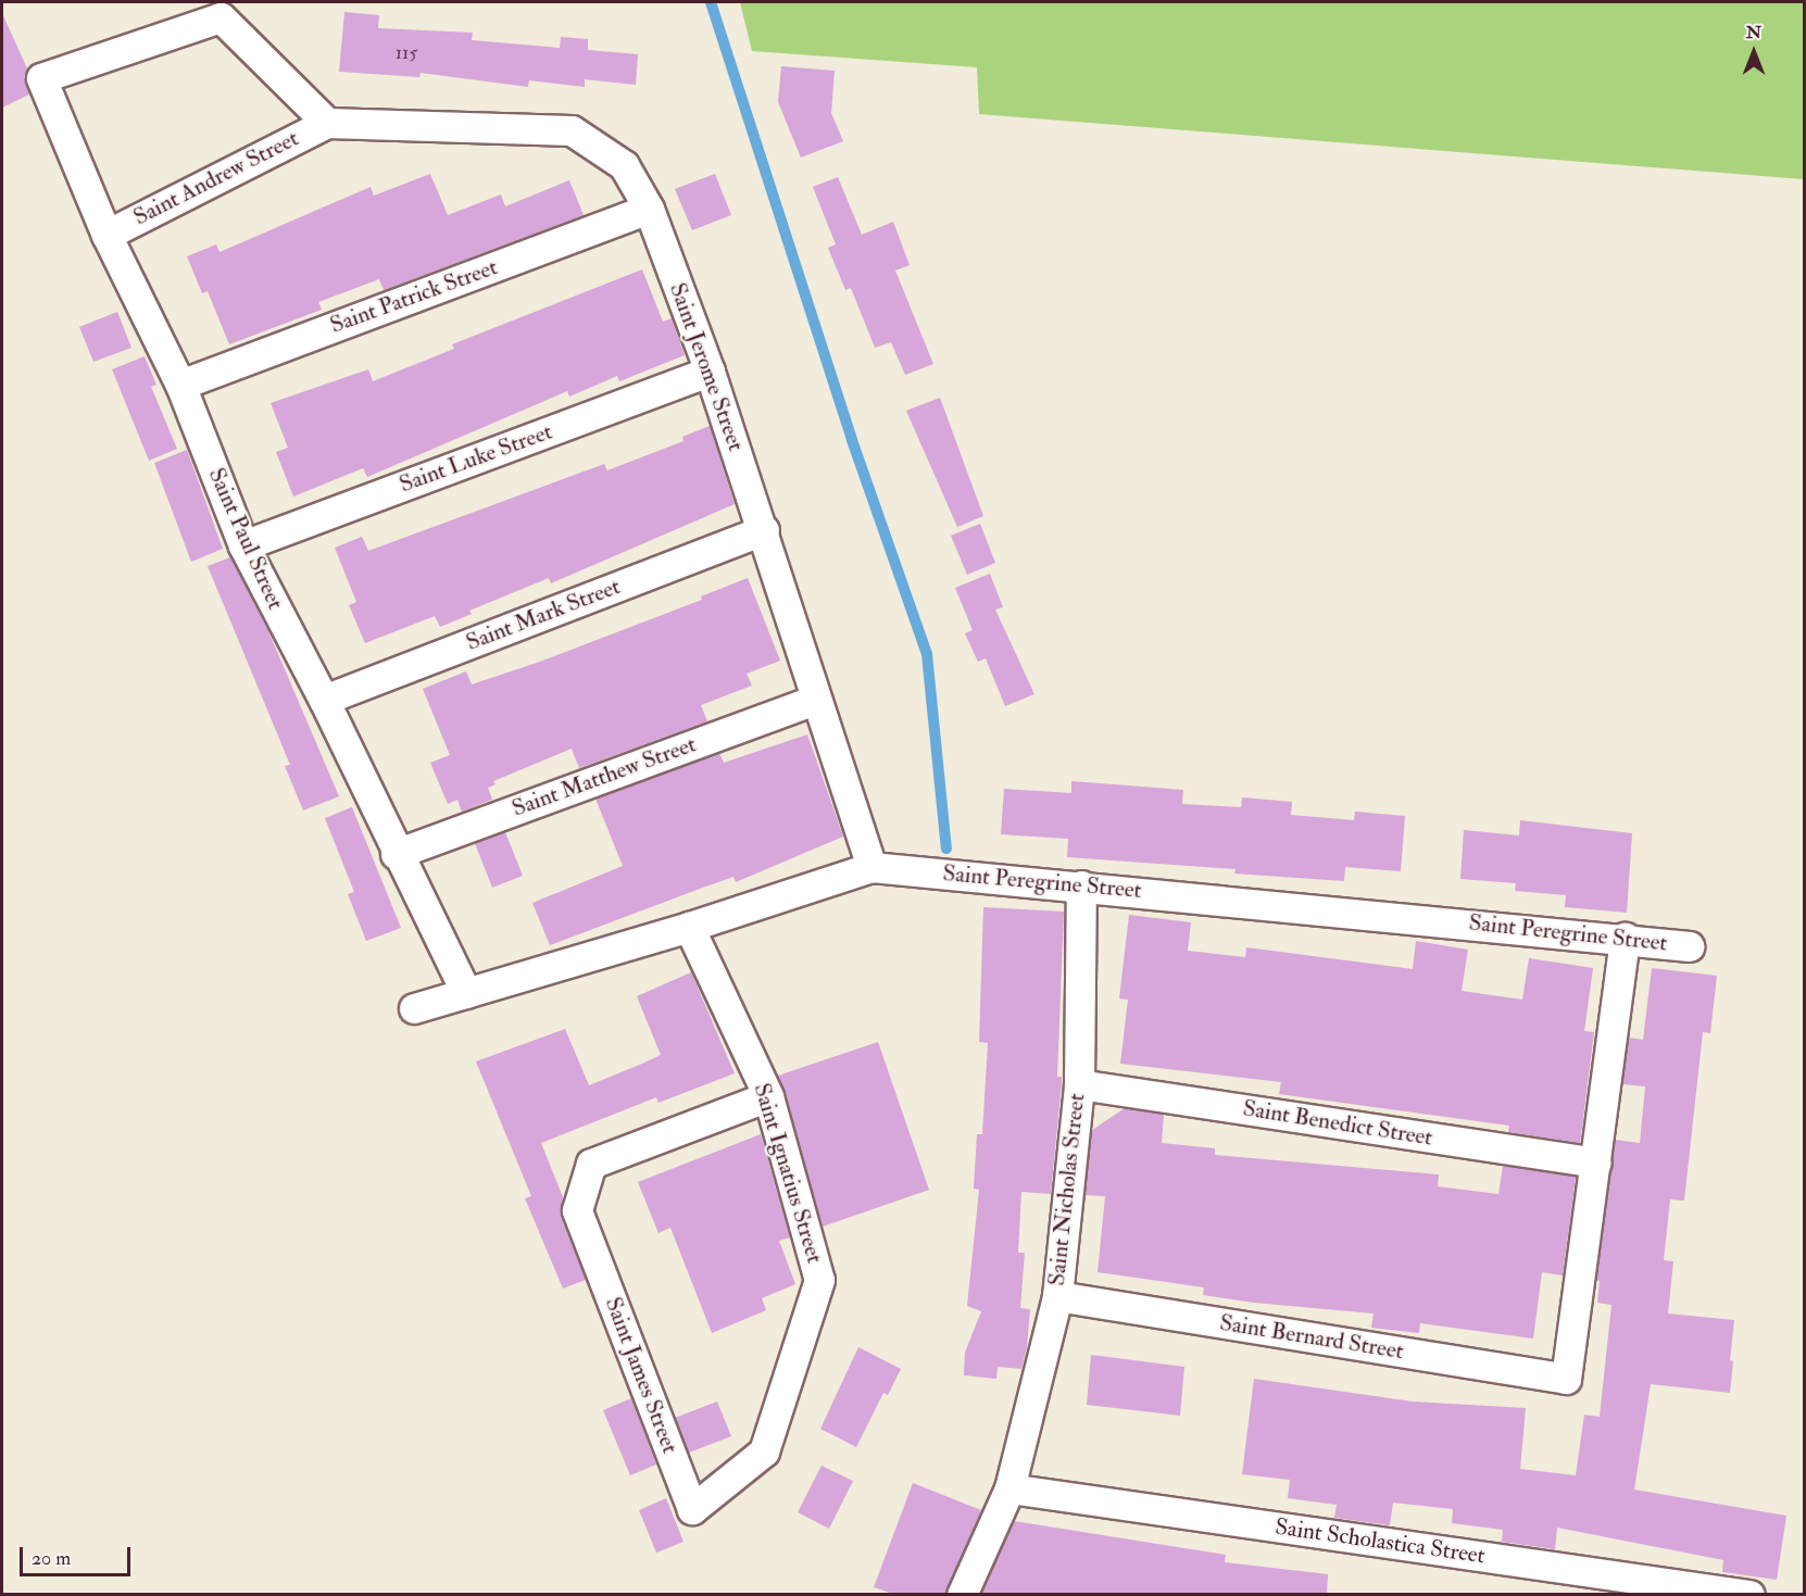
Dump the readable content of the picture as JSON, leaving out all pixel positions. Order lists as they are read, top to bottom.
{
  "streets": {
    "street": [
      "Saint Andrew Street",
      "Saint Patrick Street",
      "Saint Jerome Street",
      "Saint Luke Street",
      "Saint Paul Street",
      "Saint Mark Street",
      "Saint Matthew Street",
      "Saint Peregrine Street",
      "Saint Benedict Street",
      "Saint Ignatius Street",
      "Saint Nicholas Street",
      "Saint Bernard Street",
      "Saint James Street",
      "Saint Scholastica Street"
    ]
  },
  "crossings": [
    ["Saint Andrew Street", "Saint Jerome Street"],
    ["Saint Andrew Street", "Saint Paul Street"],
    ["Saint Patrick Street", "Saint Jerome Street"],
    ["Saint Patrick Street", "Saint Paul Street"],
    ["Saint Jerome Street", "Saint Luke Street"],
    ["Saint Jerome Street", "Saint Paul Street"],
    ["Saint Jerome Street", "Saint Mark Street"],
    ["Saint Jerome Street", "Saint Matthew Street"],
    ["Saint Jerome Street", "Saint Peregrine Street"],
    ["Saint Luke Street", "Saint Paul Street"],
    ["Saint Paul Street", "Saint Mark Street"],
    ["Saint Paul Street", "Saint Matthew Street"],
    ["Saint Paul Street", "Saint Peregrine Street"],
    ["Saint Peregrine Street", "Saint Ignatius Street"],
    ["Saint Peregrine Street", "Saint Nicholas Street"],
    ["Saint Benedict Street", "Saint Nicholas Street"],
    ["Saint Benedict Street", "Saint Bernard Street"],
    ["Saint Ignatius Street", "Saint James Street"],
    ["Saint Nicholas Street", "Saint Bernard Street"],
    ["Saint Nicholas Street", "Saint Scholastica Street"]
  ],
  "house_numbers": ["115"],
  "scale_bar": "20 m",
  "north": "top"
}
